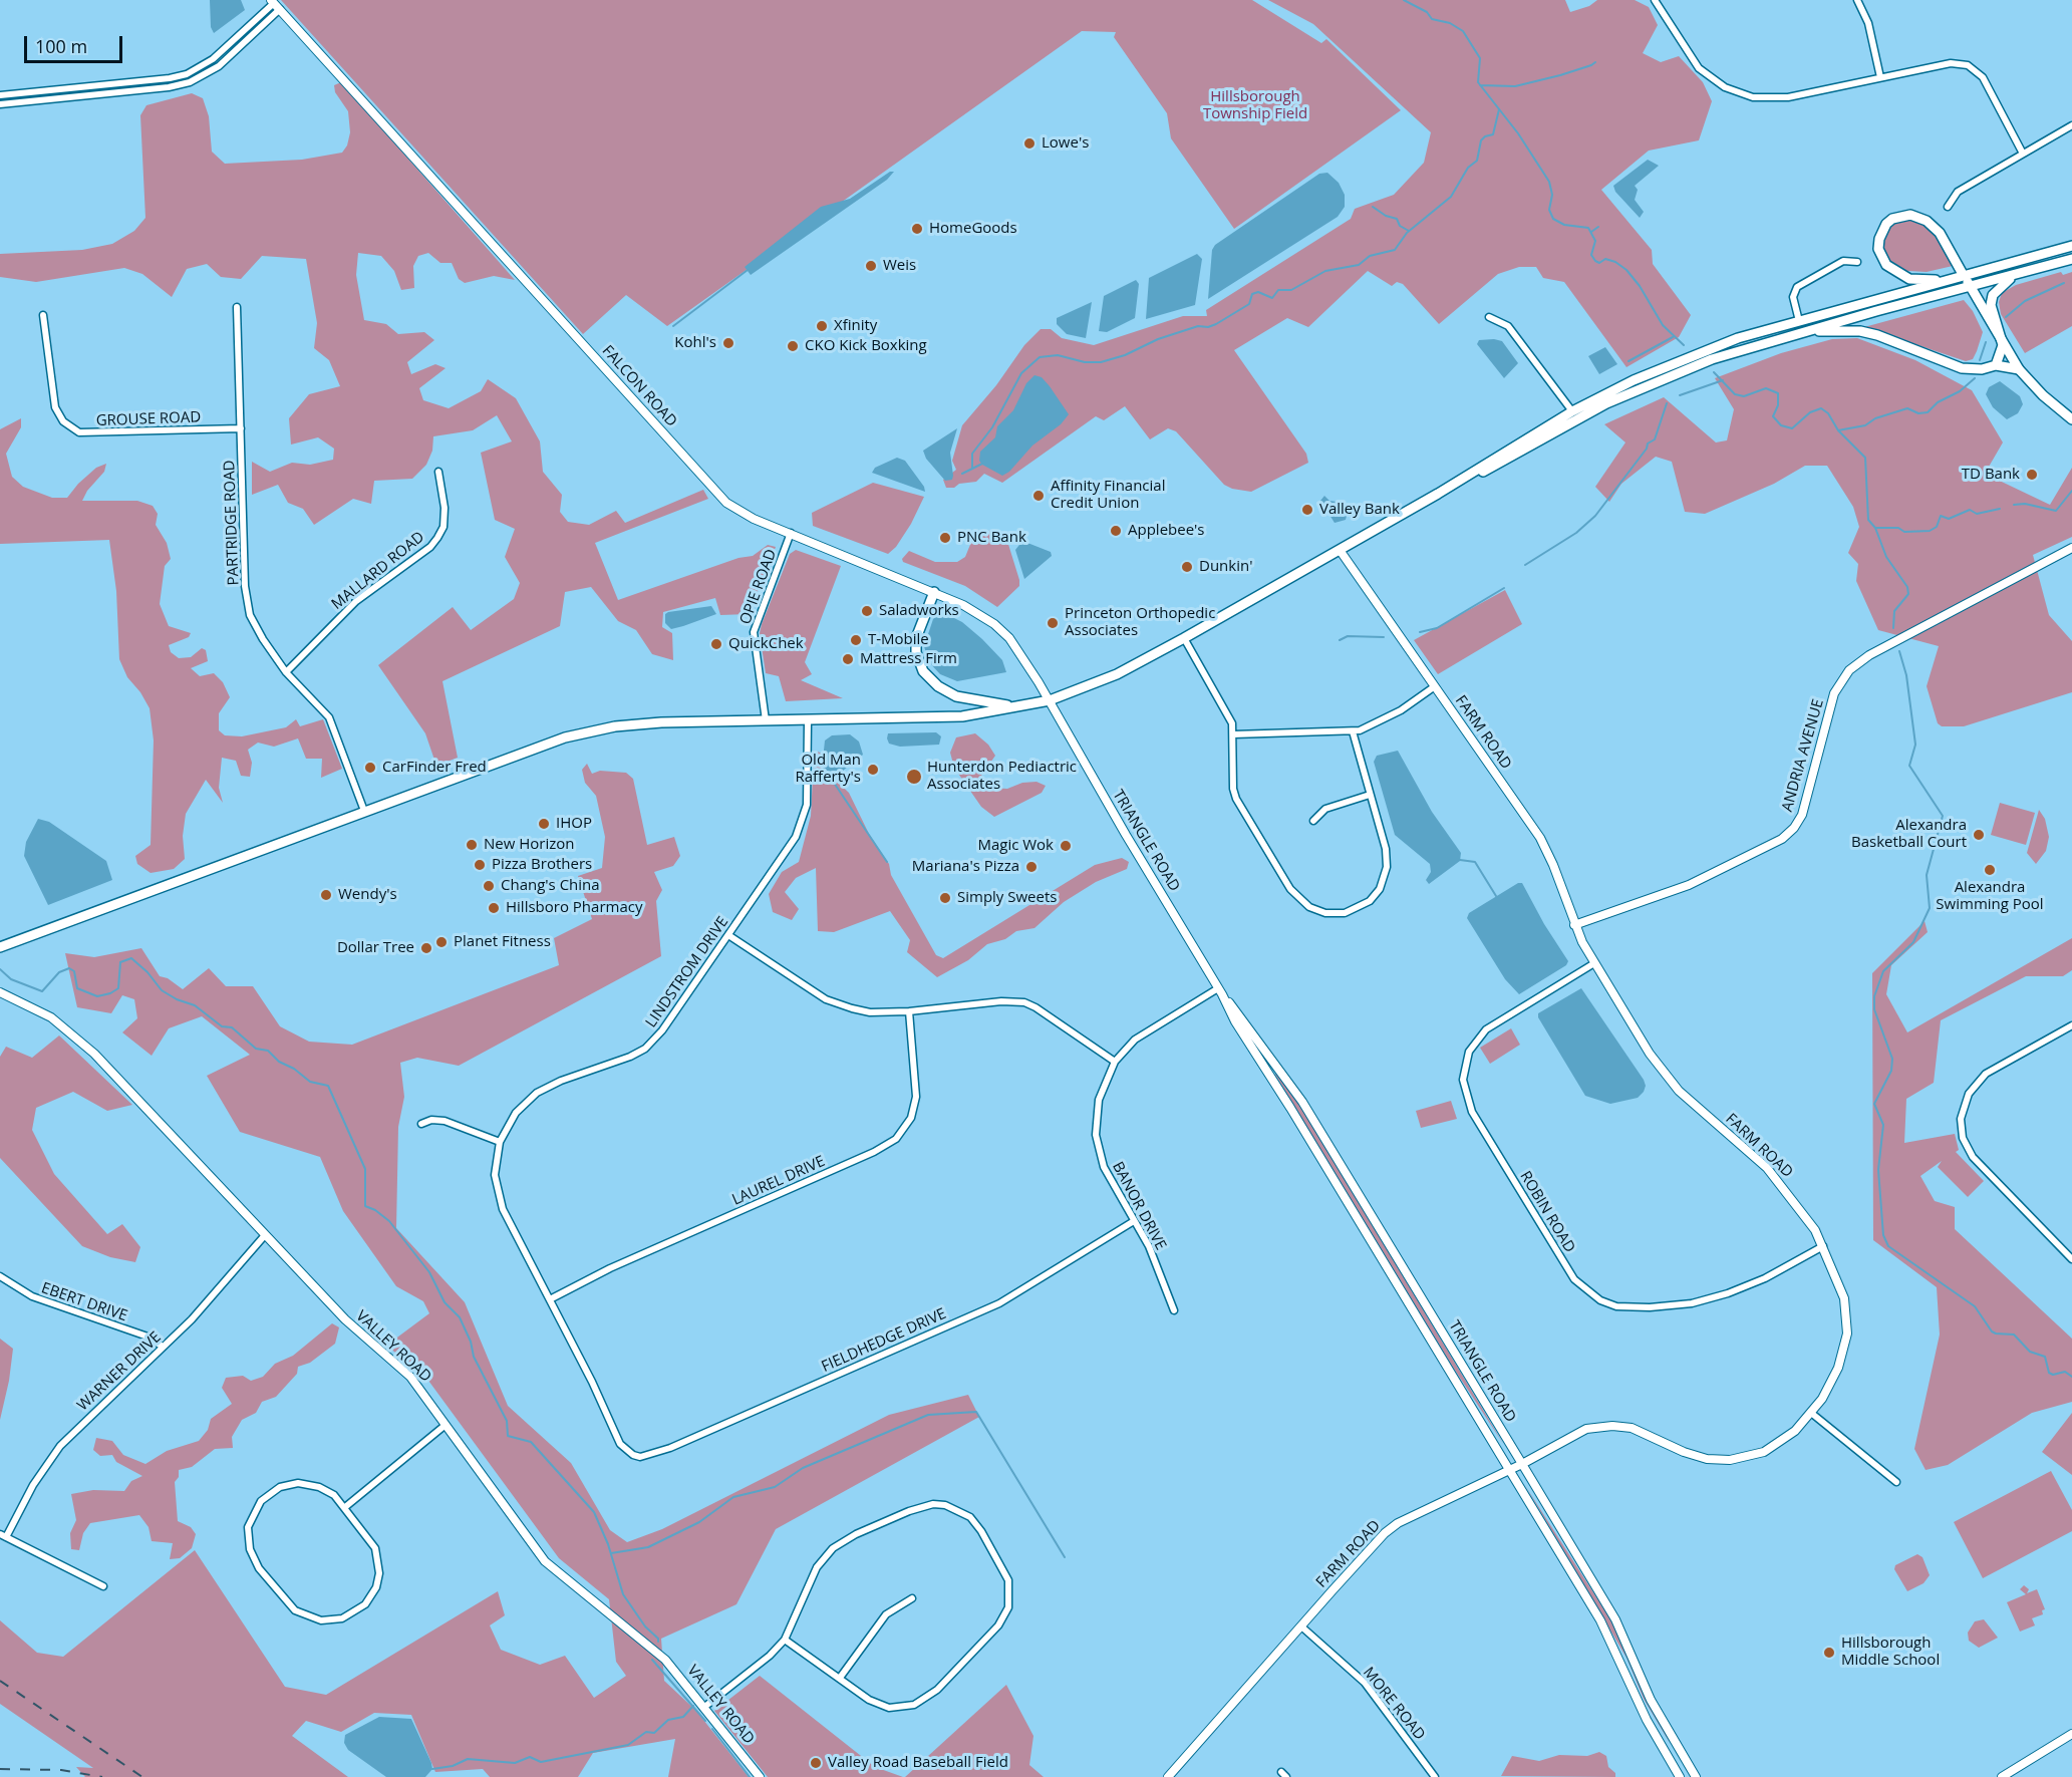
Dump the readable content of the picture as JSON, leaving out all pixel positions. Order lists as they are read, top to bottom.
{
  "streets": {
    "street": [
      "FALCON ROAD",
      "GROUSE ROAD",
      "PARTRIDGE ROAD",
      "MALLARD ROAD",
      "OPIE ROAD",
      "FARM ROAD",
      "ANDRIA AVENUE",
      "TRIANGLE ROAD",
      "LINDSTROM DRIVE",
      "LAUREL DRIVE",
      "BANOR DRIVE",
      "ROBIN ROAD",
      "EBERT DRIVE",
      "FIELDHEDGE DRIVE",
      "VALLEY ROAD",
      "WARNER DRIVE",
      "MORE ROAD"
    ]
  },
  "crossings": [
    ["FALCON ROAD", "OPIE ROAD"],
    ["FALCON ROAD", "TRIANGLE ROAD"],
    ["GROUSE ROAD", "PARTRIDGE ROAD"],
    ["PARTRIDGE ROAD", "MALLARD ROAD"],
    ["FARM ROAD", "ANDRIA AVENUE"],
    ["FARM ROAD", "TRIANGLE ROAD"],
    ["FARM ROAD", "ROBIN ROAD"],
    ["FARM ROAD", "MORE ROAD"],
    ["TRIANGLE ROAD", "BANOR DRIVE"],
    ["LINDSTROM DRIVE", "LAUREL DRIVE"],
    ["LINDSTROM DRIVE", "FIELDHEDGE DRIVE"],
    ["BANOR DRIVE", "FIELDHEDGE DRIVE"],
    ["EBERT DRIVE", "WARNER DRIVE"],
    ["VALLEY ROAD", "WARNER DRIVE"]
  ],
  "parks": ["Hillsborough Township Field"],
  "places": [
    "Lowe's",
    "HomeGoods",
    "Weis",
    "Xfinity",
    "Kohl's",
    "CKO Kick Boxking",
    "TD Bank",
    "Affinity Financial Credit Union",
    "Valley Bank",
    "Applebee's",
    "PNC Bank",
    "Dunkin'",
    "Saladworks",
    "Princeton Orthopedic Associates",
    "T-Mobile",
    "QuickChek",
    "Mattress Firm",
    "CarFinder Fred",
    "Old Man Rafferty's",
    "Hunterdon Pediactric Associates",
    "IHOP",
    "Alexandra Basketball Court",
    "New Horizon",
    "Magic Wok",
    "Pizza Brothers",
    "Mariana's Pizza",
    "Alexandra Swimming Pool",
    "Chang's China",
    "Wendy's",
    "Simply Sweets",
    "Hillsboro Pharmacy",
    "Planet Fitness",
    "Dollar Tree",
    "Hillsborough Middle School",
    "Valley Road Baseball Field"
  ],
  "scale_bar": "100 m"
}
